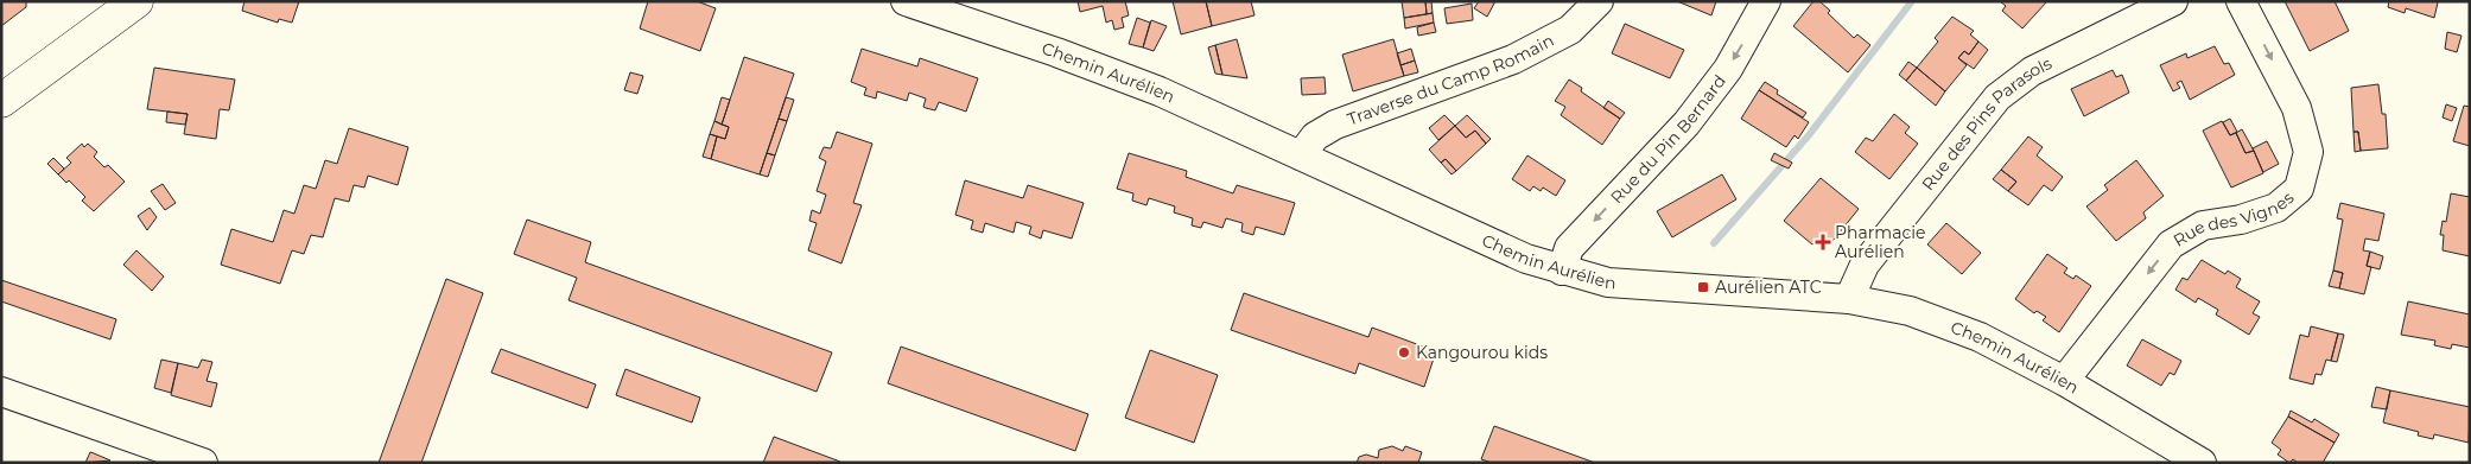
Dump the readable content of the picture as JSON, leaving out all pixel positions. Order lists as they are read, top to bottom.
{
  "streets": {
    "street": [
      "Chemin Aurélien",
      "Traverse du Camp Romain",
      "Rue des Pins Parasols",
      "Rue du Pin Bernard",
      "Rue des Vignes"
    ]
  },
  "crossings": [
    ["Chemin Aurélien", "Traverse du Camp Romain"],
    ["Chemin Aurélien", "Rue des Pins Parasols"],
    ["Chemin Aurélien", "Rue du Pin Bernard"],
    ["Chemin Aurélien", "Rue des Vignes"]
  ],
  "one_way": ["Rue du Pin Bernard", "Rue des Vignes"],
  "places": {
    "health": ["Pharmacie Aurélien"],
    "transit": ["Aurélien ATC"],
    "other": ["Kangourou kids"]
  }
}
